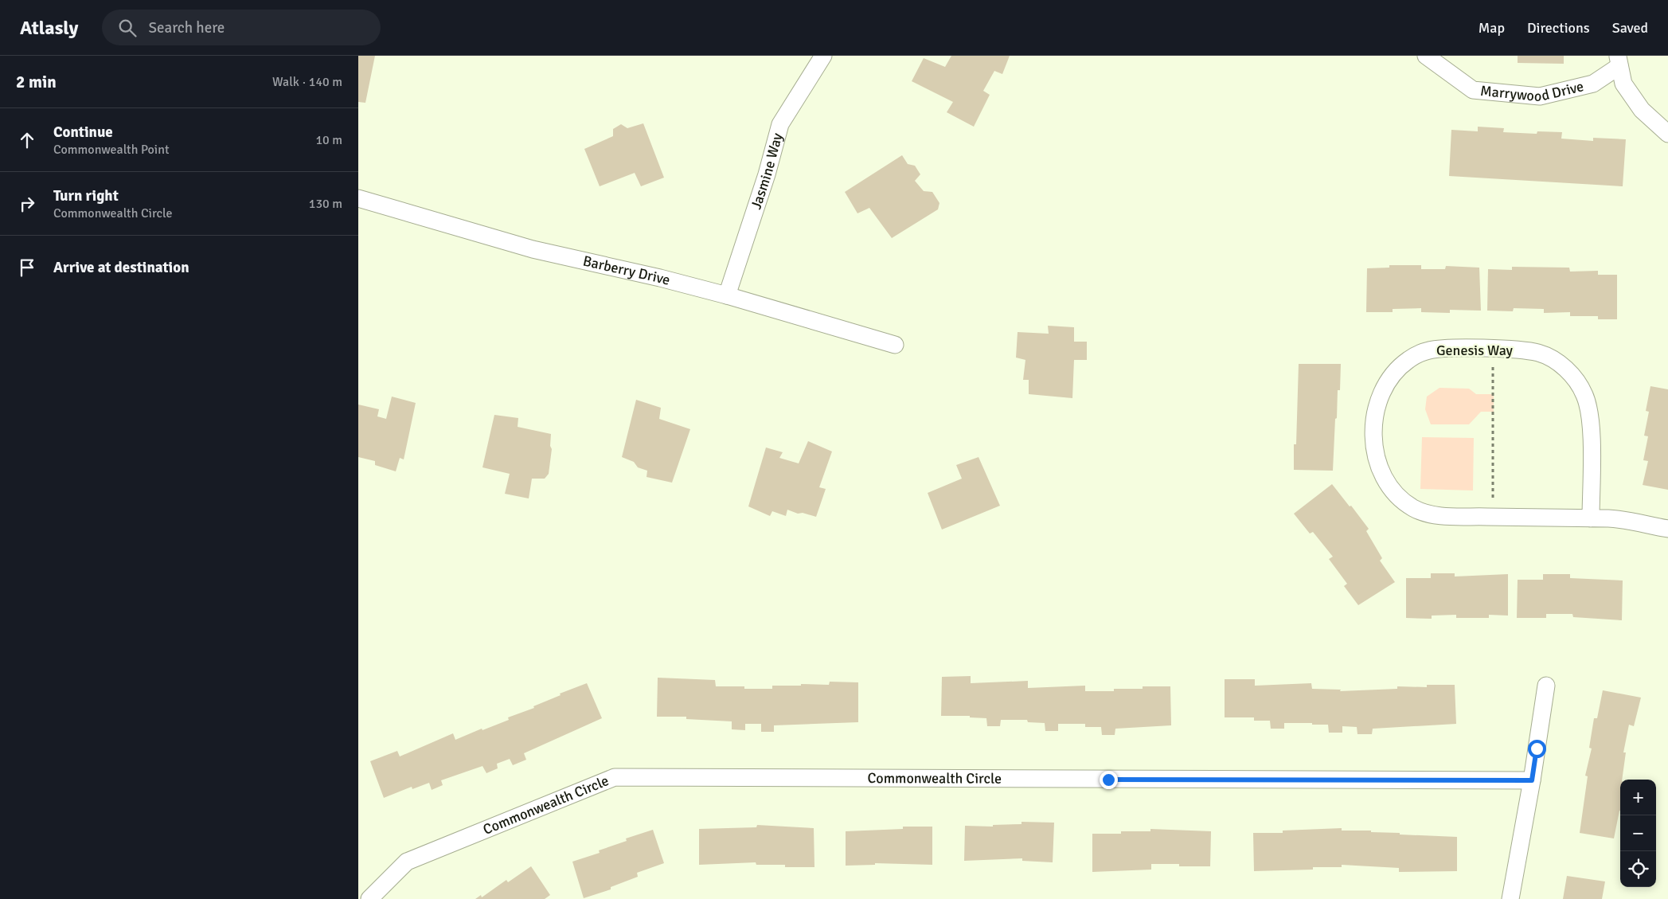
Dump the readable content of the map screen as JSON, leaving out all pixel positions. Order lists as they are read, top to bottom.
{
  "streets": {
    "street": [
      "Marrywood Drive",
      "Jasmine Way",
      "Barberry Drive",
      "Genesis Way",
      "Commonwealth Circle"
    ]
  },
  "crossings": [
    ["Jasmine Way", "Barberry Drive"]
  ],
  "page": {
    "header": "Atlasly",
    "search": "Search here",
    "nav": ["Map", "Directions", "Saved"],
    "heading": ["2 min", "Walk · 140 m"],
    "list": [
      ["Continue", "Commonwealth Point", "10 m"],
      ["Turn right", "Commonwealth Circle", "130 m"],
      "Arrive at destination"
    ],
    "map_buttons": ["+", "−"]
  }
}
